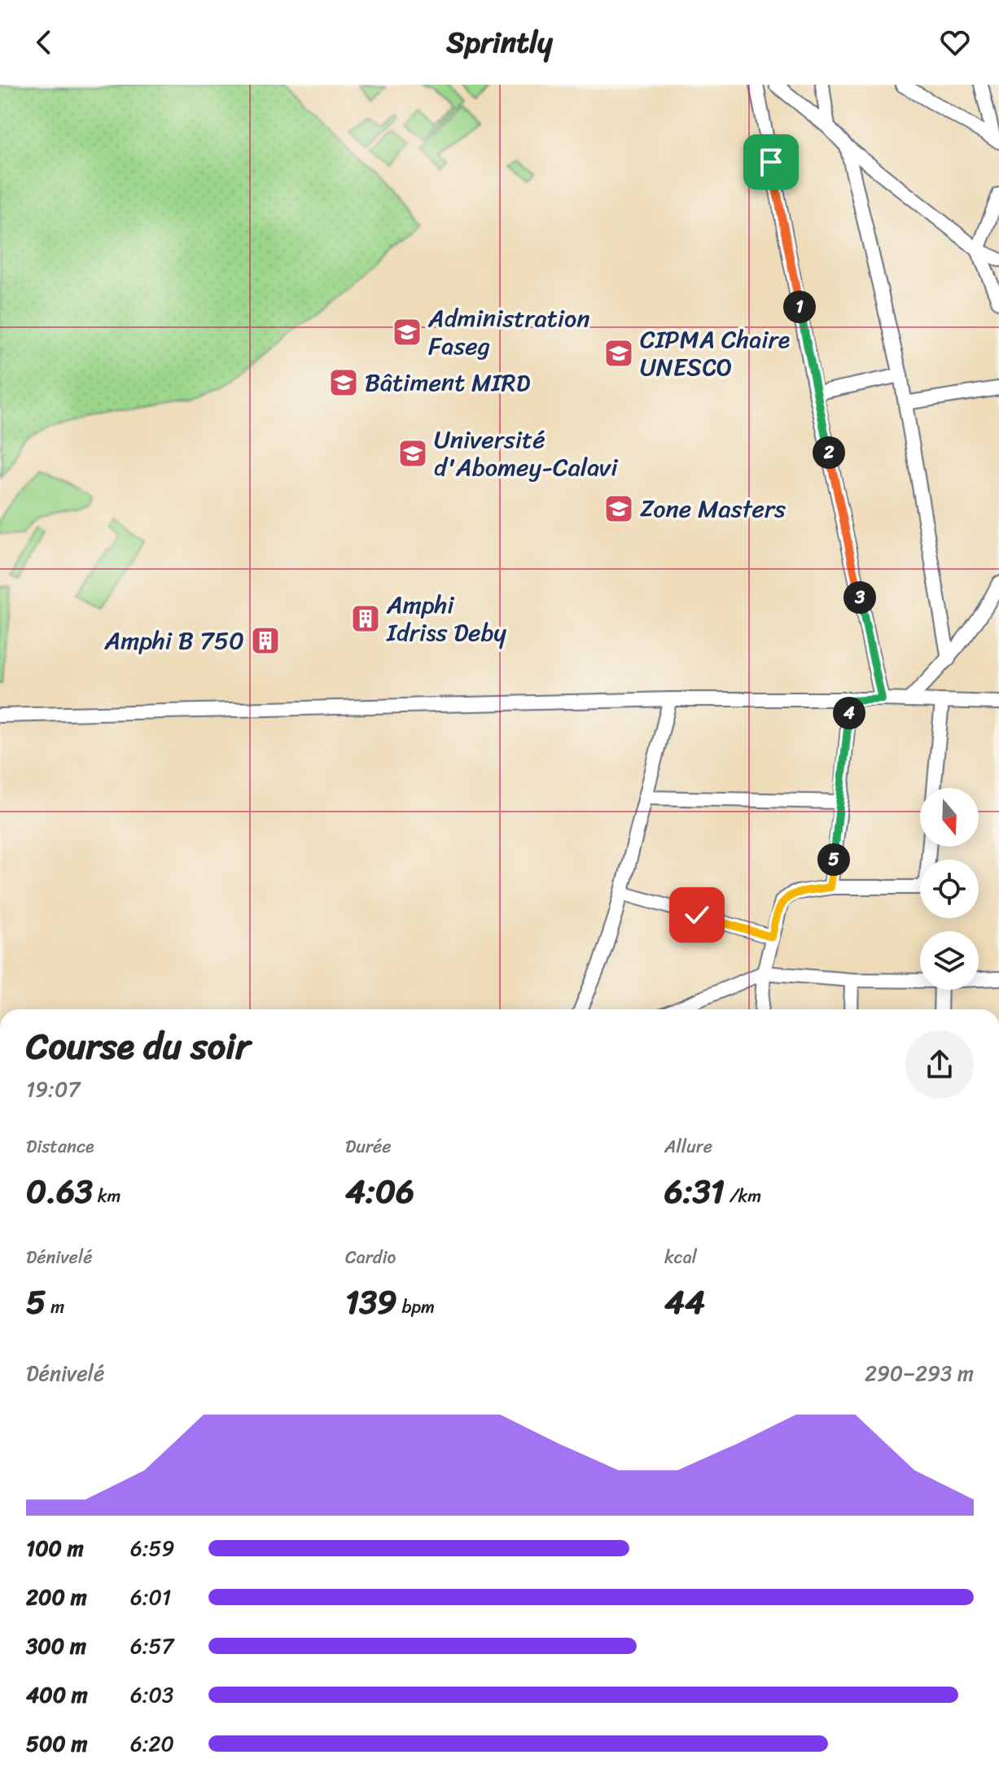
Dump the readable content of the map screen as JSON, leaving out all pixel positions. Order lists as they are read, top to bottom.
{
  "places": {
    "school or university": [
      "Administration Faseg",
      "CIPMA Chaire UNESCO",
      "Bâtiment MIRD",
      "Université d'Abomey-Calavi",
      "Zone Masters"
    ],
    "building": ["Amphi Idriss Deby", "Amphi B 750"]
  },
  "north": "bottom",
  "page": {
    "header": "Sprintly",
    "pins": [
      "1",
      "2",
      "3",
      "4",
      "5"
    ],
    "heading": ["Course du soir", "19:07"],
    "stats": [
      ["Distance", "0.63 km"],
      ["Durée", "4:06"],
      ["Allure", "6:31 /km"],
      ["Dénivelé", "5 m"],
      ["Cardio", "139 bpm"],
      ["kcal", "44"]
    ],
    "chart": ["Dénivelé", "290–293 m"],
    "list": [
      {
        "name": "100 m",
        "note": "6:59"
      },
      {
        "name": "200 m",
        "note": "6:01"
      },
      {
        "name": "300 m",
        "note": "6:57"
      },
      {
        "name": "400 m",
        "note": "6:03"
      },
      {
        "name": "500 m",
        "note": "6:20"
      }
    ]
  }
}
